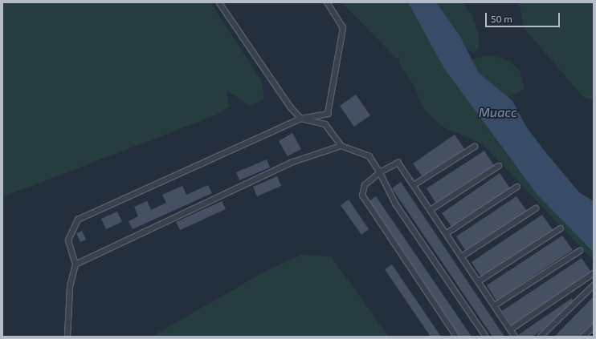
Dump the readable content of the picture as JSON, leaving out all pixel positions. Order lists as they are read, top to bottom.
{
  "water": ["Миасс"],
  "scale_bar": "50 m"
}
